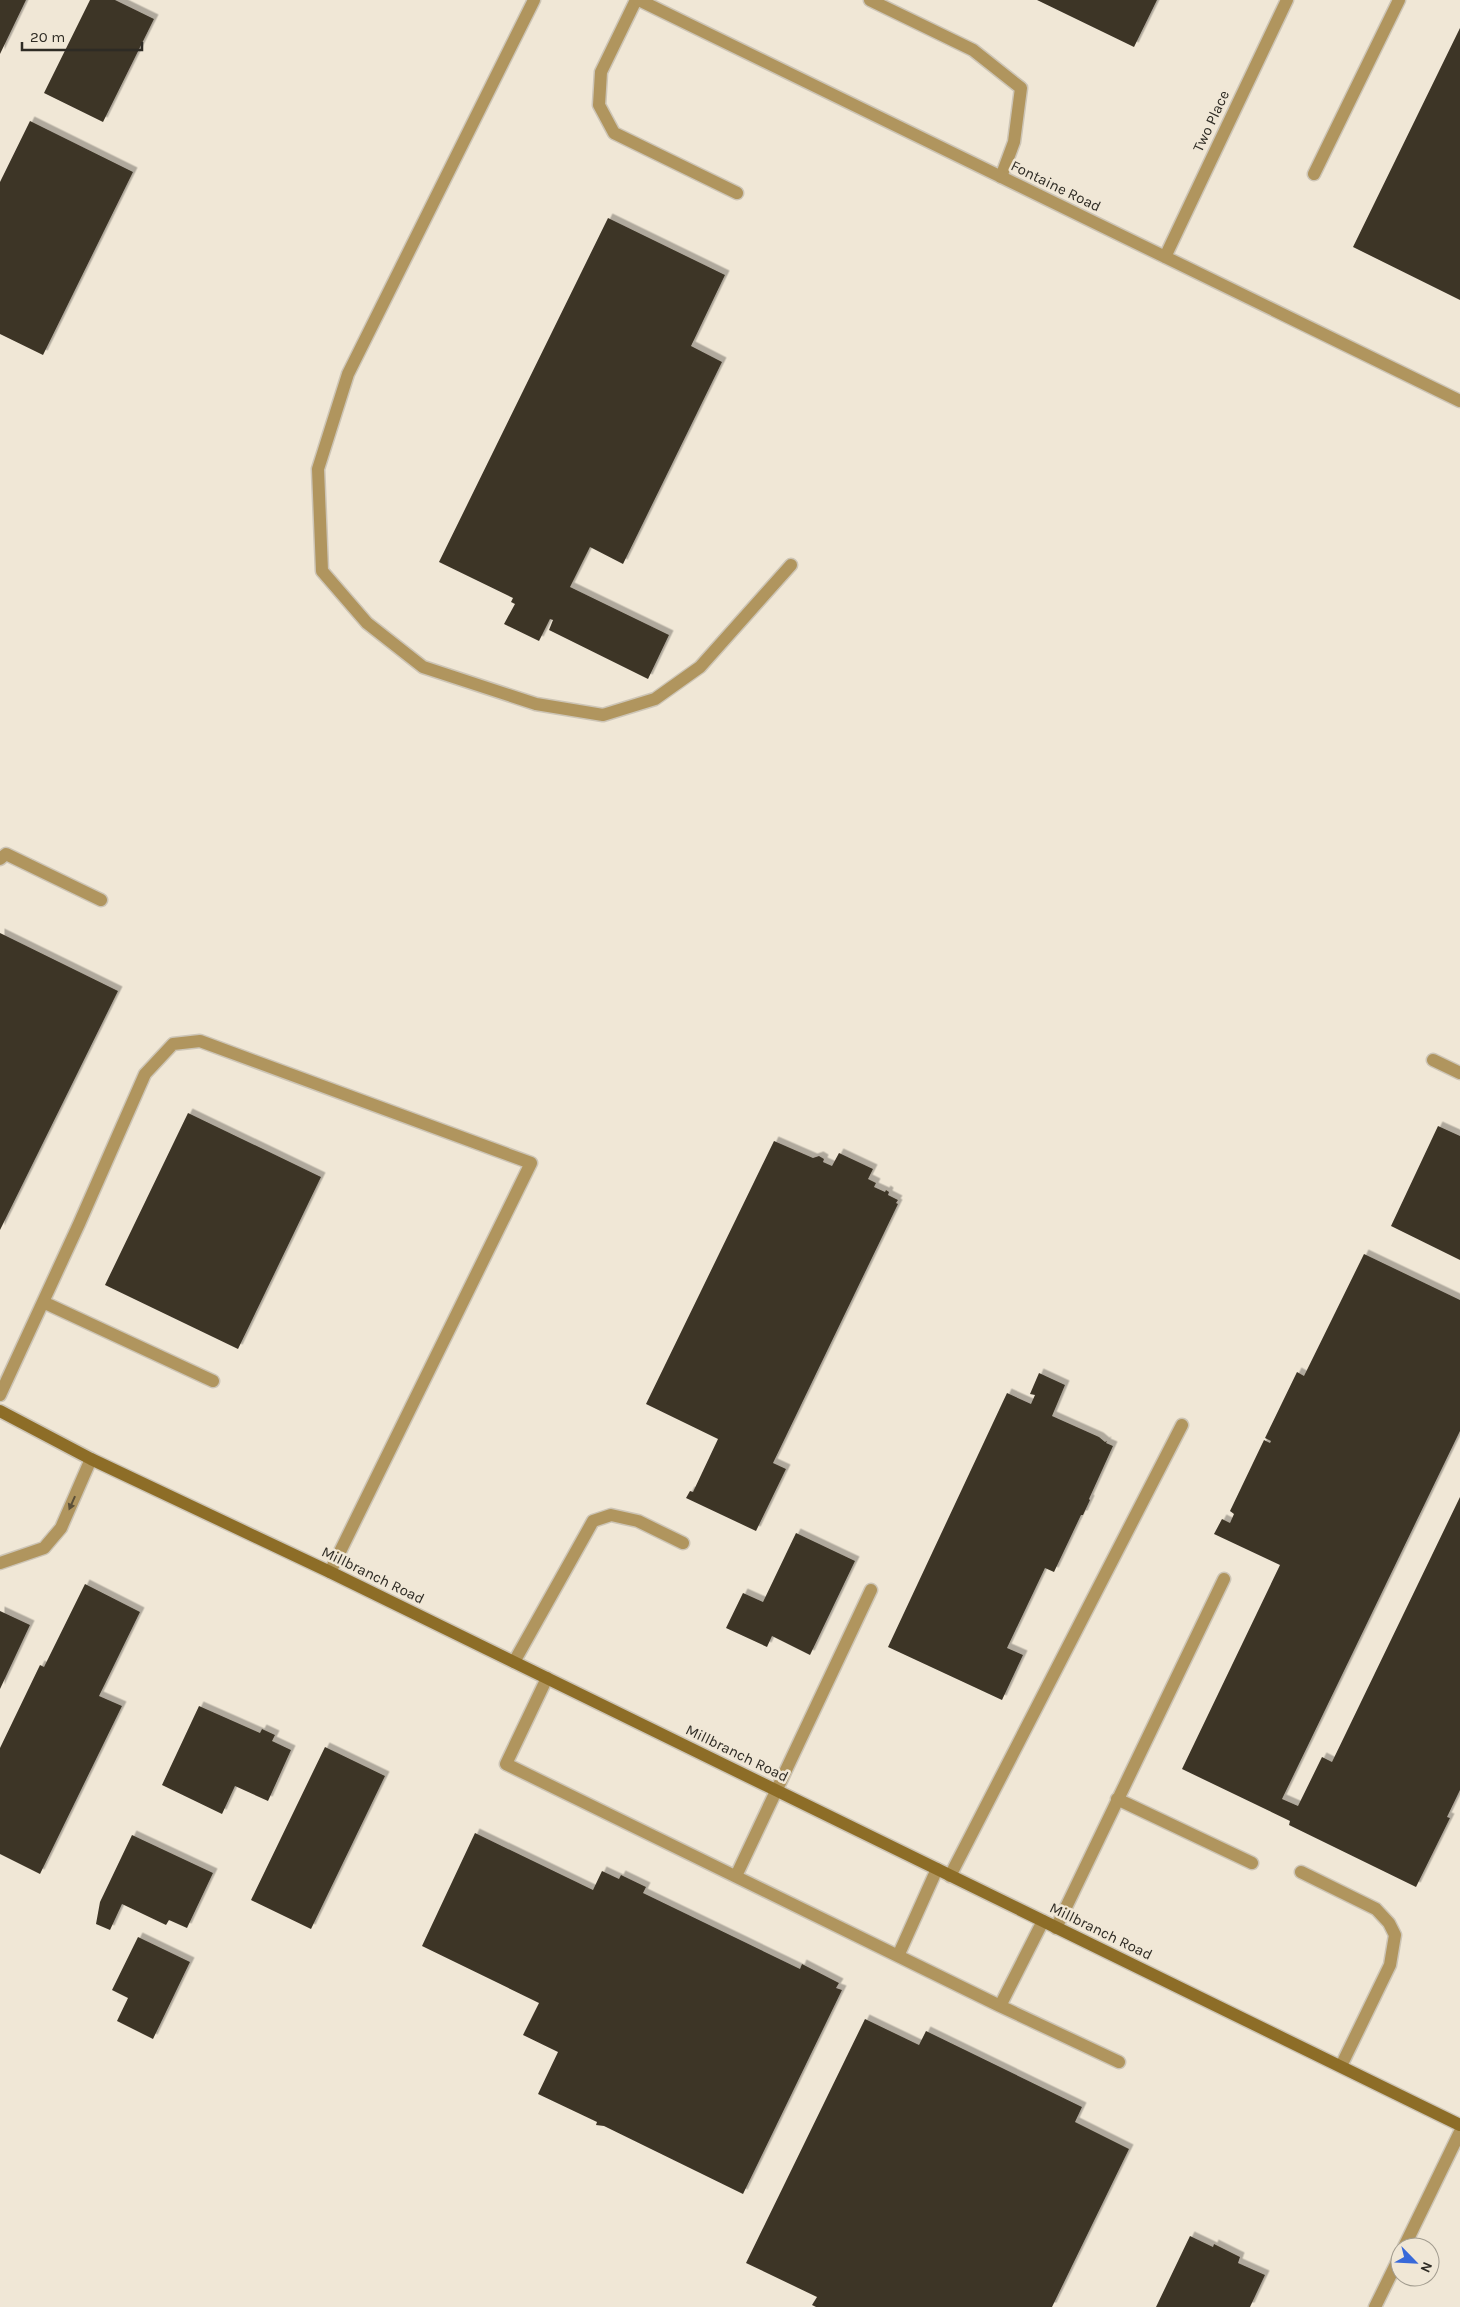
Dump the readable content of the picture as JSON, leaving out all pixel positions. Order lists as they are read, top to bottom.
{
  "streets": {
    "main road": ["Millbranch Road"],
    "street": ["Two Place", "Fontaine Road"]
  },
  "crossings": [
    ["Two Place", "Fontaine Road"]
  ],
  "scale_bar": "20 m",
  "north": "bottom right"
}
